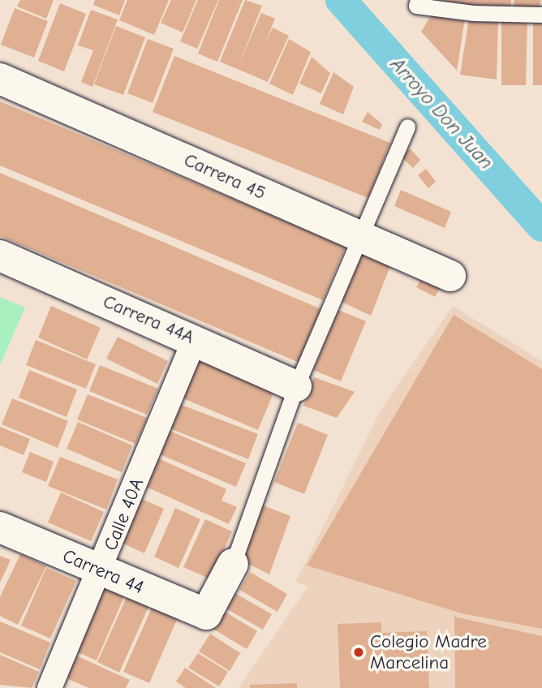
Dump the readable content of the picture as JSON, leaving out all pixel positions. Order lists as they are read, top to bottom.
{
  "streets": {
    "street": [
      "Carrera 45",
      "Carrera 44A",
      "Calle 40A",
      "Carrera 44"
    ]
  },
  "crossings": [
    ["Carrera 44A", "Calle 40A"],
    ["Calle 40A", "Carrera 44"]
  ],
  "water": ["Arroyo Don Juan"],
  "places": ["Colegio Madre Marcelina"]
}
